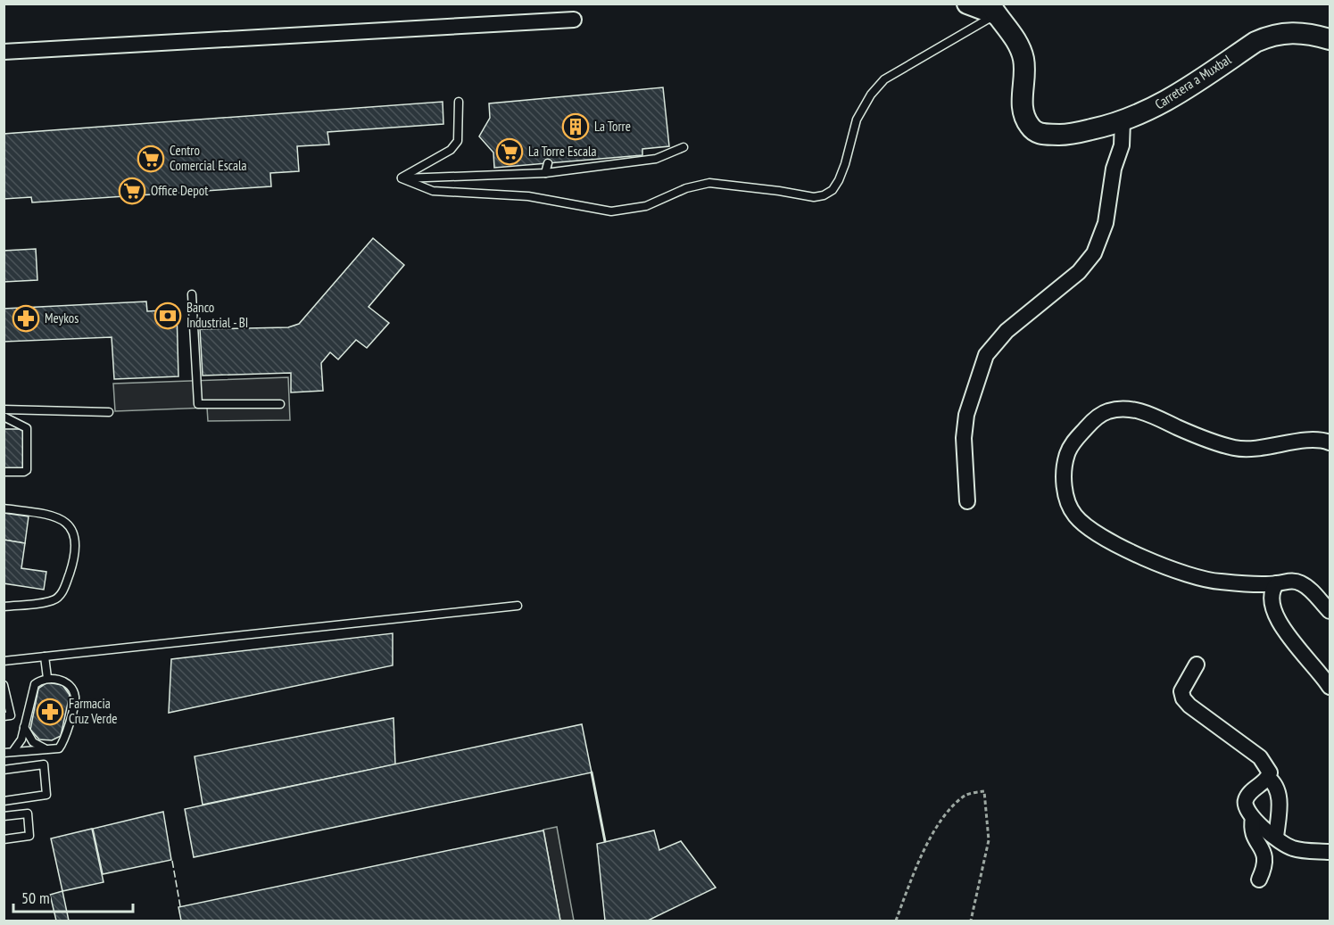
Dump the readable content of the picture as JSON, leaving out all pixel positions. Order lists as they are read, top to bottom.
{
  "streets": {
    "street": ["Carretera a Muxbal"]
  },
  "places": {
    "building": ["La Torre"],
    "supermarket": ["La Torre Escala", "Centro Comercial Escala", "Office Depot"],
    "bank": ["Banco Industrial - BI"],
    "pharmacy": ["Meykos", "Farmacia Cruz Verde"]
  },
  "scale_bar": "50 m"
}
